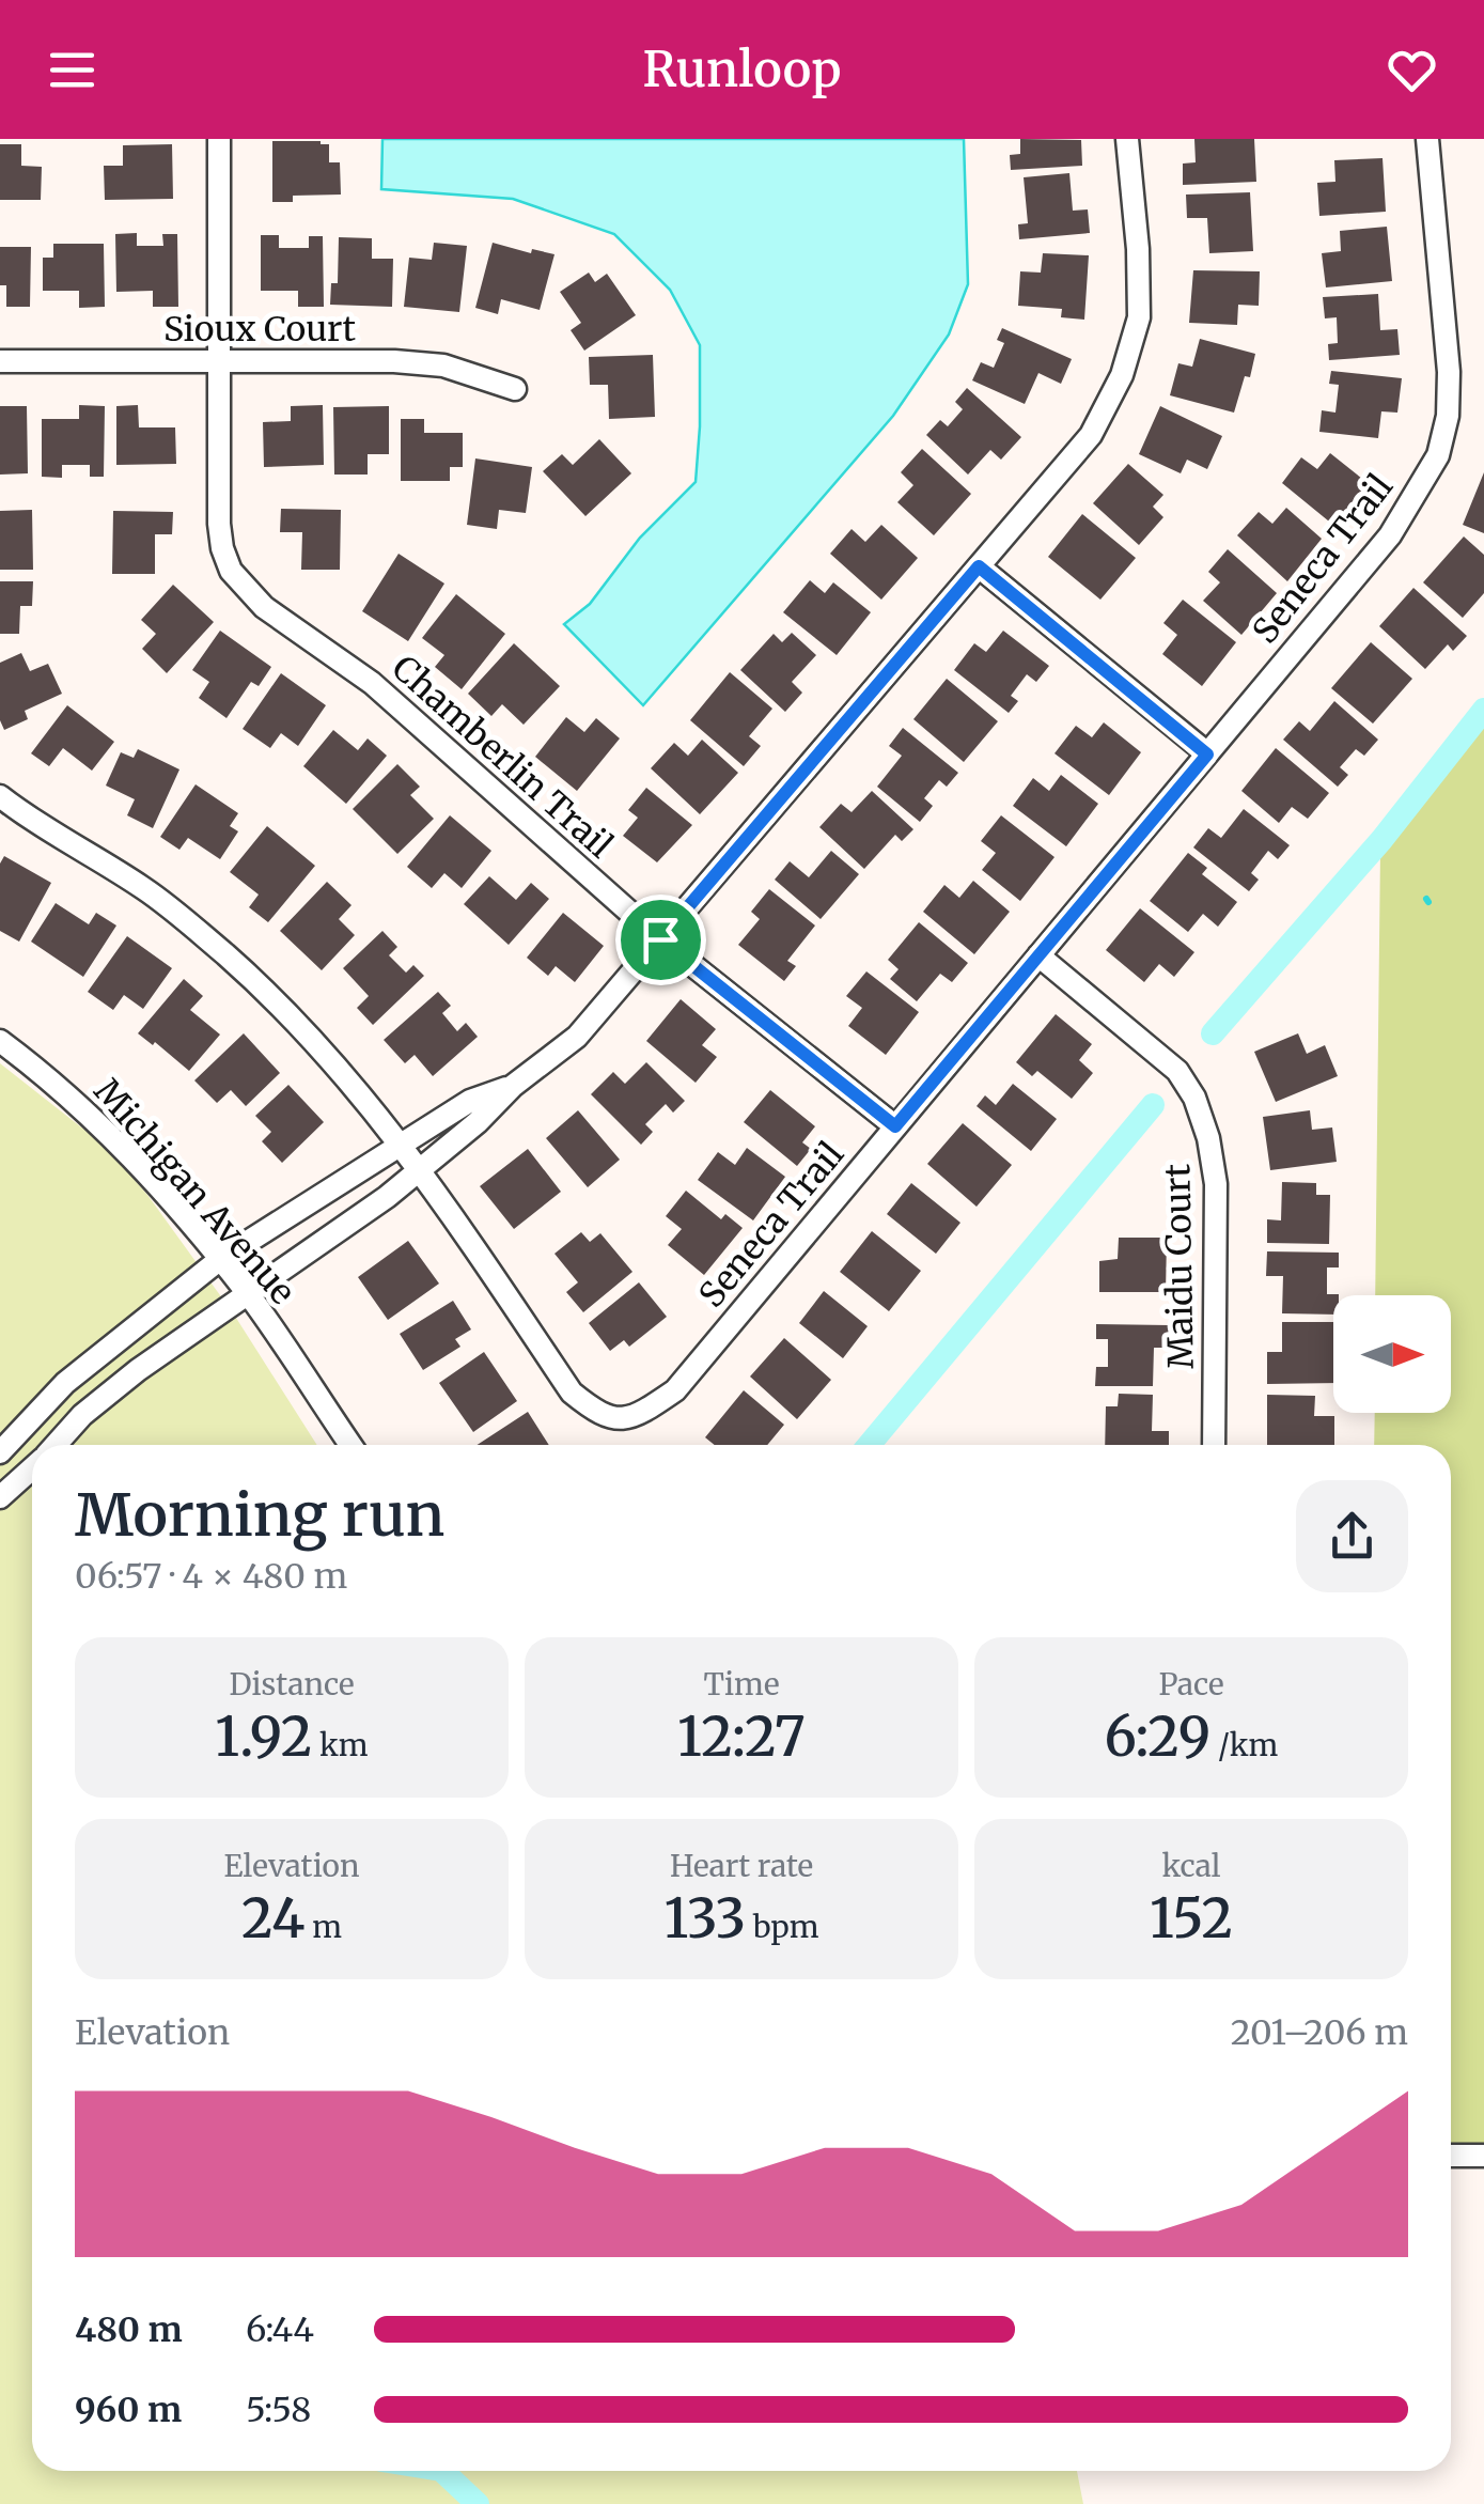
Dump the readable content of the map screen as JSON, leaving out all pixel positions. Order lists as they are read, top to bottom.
{
  "streets": {
    "street": [
      "Sioux Court",
      "Seneca Trail",
      "Chamberlin Trail",
      "Michigan Avenue",
      "Maidu Court"
    ]
  },
  "crossings": [
    ["Sioux Court", "Chamberlin Trail"],
    ["Seneca Trail", "Chamberlin Trail"],
    ["Seneca Trail", "Maidu Court"]
  ],
  "north": "right",
  "page": {
    "header": "Runloop",
    "heading": ["Morning run", "06:57 · 4 × 480 m"],
    "stats": [
      ["Distance", "1.92 km"],
      ["Time", "12:27"],
      ["Pace", "6:29 /km"],
      ["Elevation", "24 m"],
      ["Heart rate", "133 bpm"],
      ["kcal", "152"]
    ],
    "chart": ["Elevation", "201–206 m"],
    "list": [
      {
        "name": "480 m",
        "note": "6:44"
      },
      {
        "name": "960 m",
        "note": "5:58"
      }
    ]
  }
}
